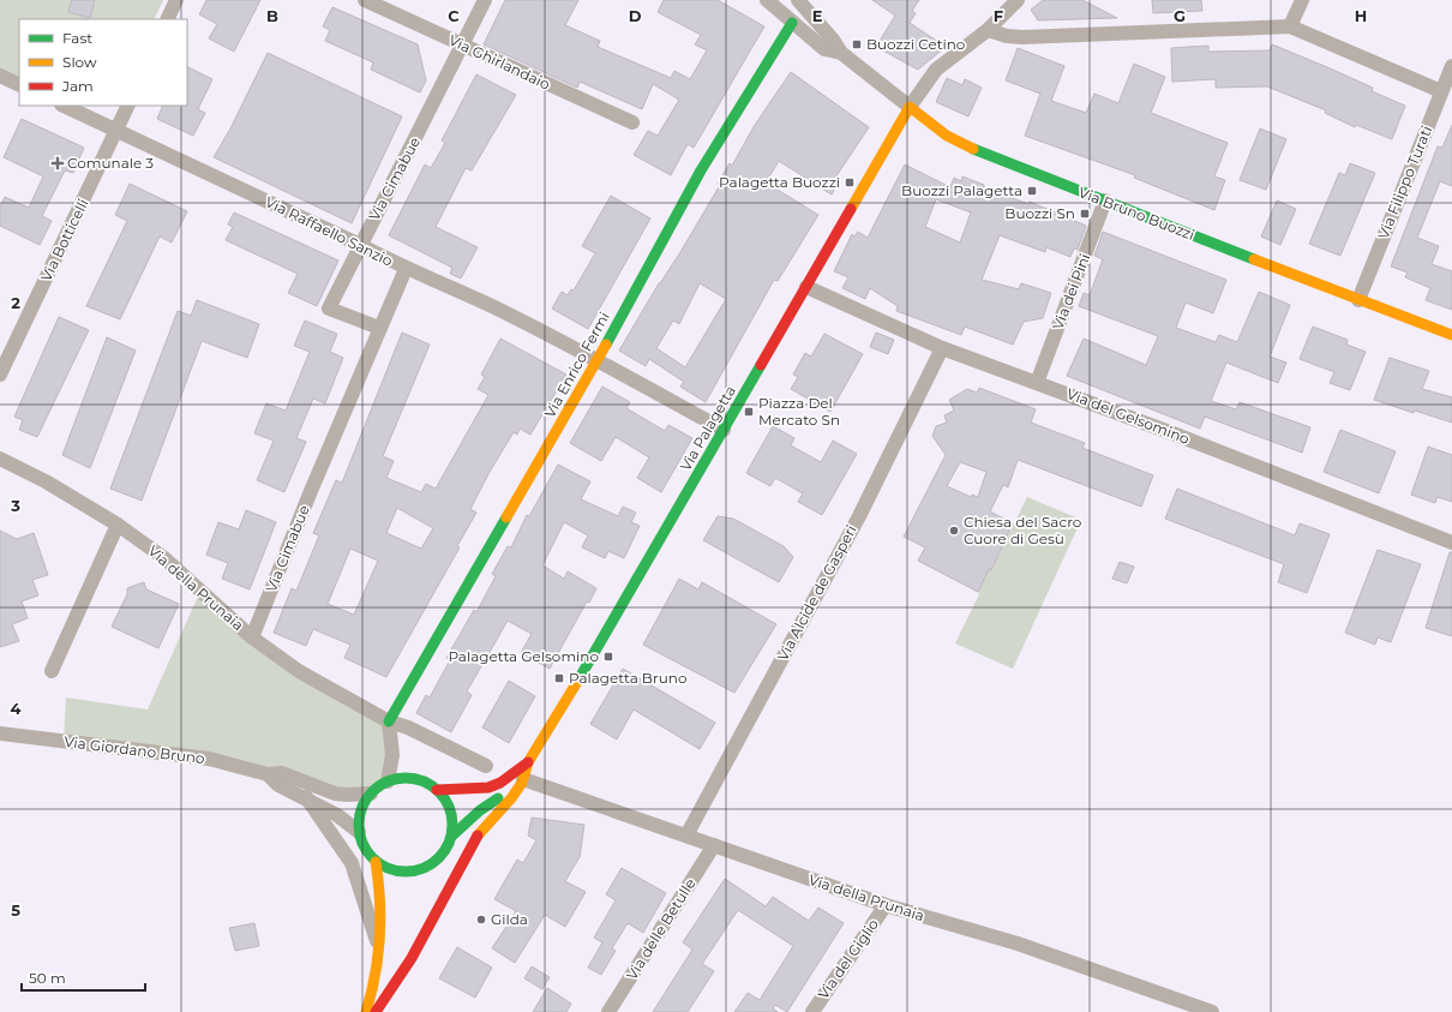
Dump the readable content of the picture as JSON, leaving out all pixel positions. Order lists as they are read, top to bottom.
{
  "streets": {
    "street": [
      "Via Ghirlandaio",
      "Via Cimabue",
      "Via Filippo Turati",
      "Via Bruno Buozzi",
      "Via Raffaello Sanzio",
      "Via Botticelli",
      "Via dei Pini",
      "Via Enrico Fermi",
      "Via del Gelsomino",
      "Via Palagetta",
      "Via della Prunaia",
      "Via Alcide de Gasperi",
      "Via Giordano Bruno",
      "Via delle Betulle",
      "Via del Giglio"
    ]
  },
  "crossings": [
    ["Via Ghirlandaio", "Via Cimabue"],
    ["Via Cimabue", "Via Raffaello Sanzio"],
    ["Via Cimabue", "Via della Prunaia"],
    ["Via Filippo Turati", "Via Bruno Buozzi"],
    ["Via Bruno Buozzi", "Via dei Pini"],
    ["Via Bruno Buozzi", "Via Enrico Fermi"],
    ["Via Bruno Buozzi", "Via Palagetta"],
    ["Via Raffaello Sanzio", "Via Botticelli"],
    ["Via Raffaello Sanzio", "Via Enrico Fermi"],
    ["Via Raffaello Sanzio", "Via Palagetta"],
    ["Via dei Pini", "Via del Gelsomino"],
    ["Via Enrico Fermi", "Via della Prunaia"],
    ["Via del Gelsomino", "Via Palagetta"],
    ["Via del Gelsomino", "Via Alcide de Gasperi"],
    ["Via Palagetta", "Via della Prunaia"],
    ["Via Palagetta", "Via Giordano Bruno"],
    ["Via della Prunaia", "Via Alcide de Gasperi"],
    ["Via della Prunaia", "Via delle Betulle"],
    ["Via della Prunaia", "Via del Giglio"]
  ],
  "places": {
    "transit": [
      "Buozzi Cetino",
      "Palagetta Buozzi",
      "Buozzi Palagetta",
      "Buozzi Sn",
      "Piazza Del Mercato Sn",
      "Palagetta Gelsomino",
      "Palagetta Bruno"
    ],
    "health": ["Comunale 3"],
    "other": ["Chiesa del Sacro Cuore di Gesù", "Gilda"]
  },
  "legend": ["Fast", "Slow", "Jam"],
  "scale_bar": "50 m",
  "grid": {
    "columns": [
      "B",
      "C",
      "D",
      "E",
      "F",
      "G",
      "H"
    ],
    "rows": [
      "2",
      "3",
      "4",
      "5"
    ]
  }
}
